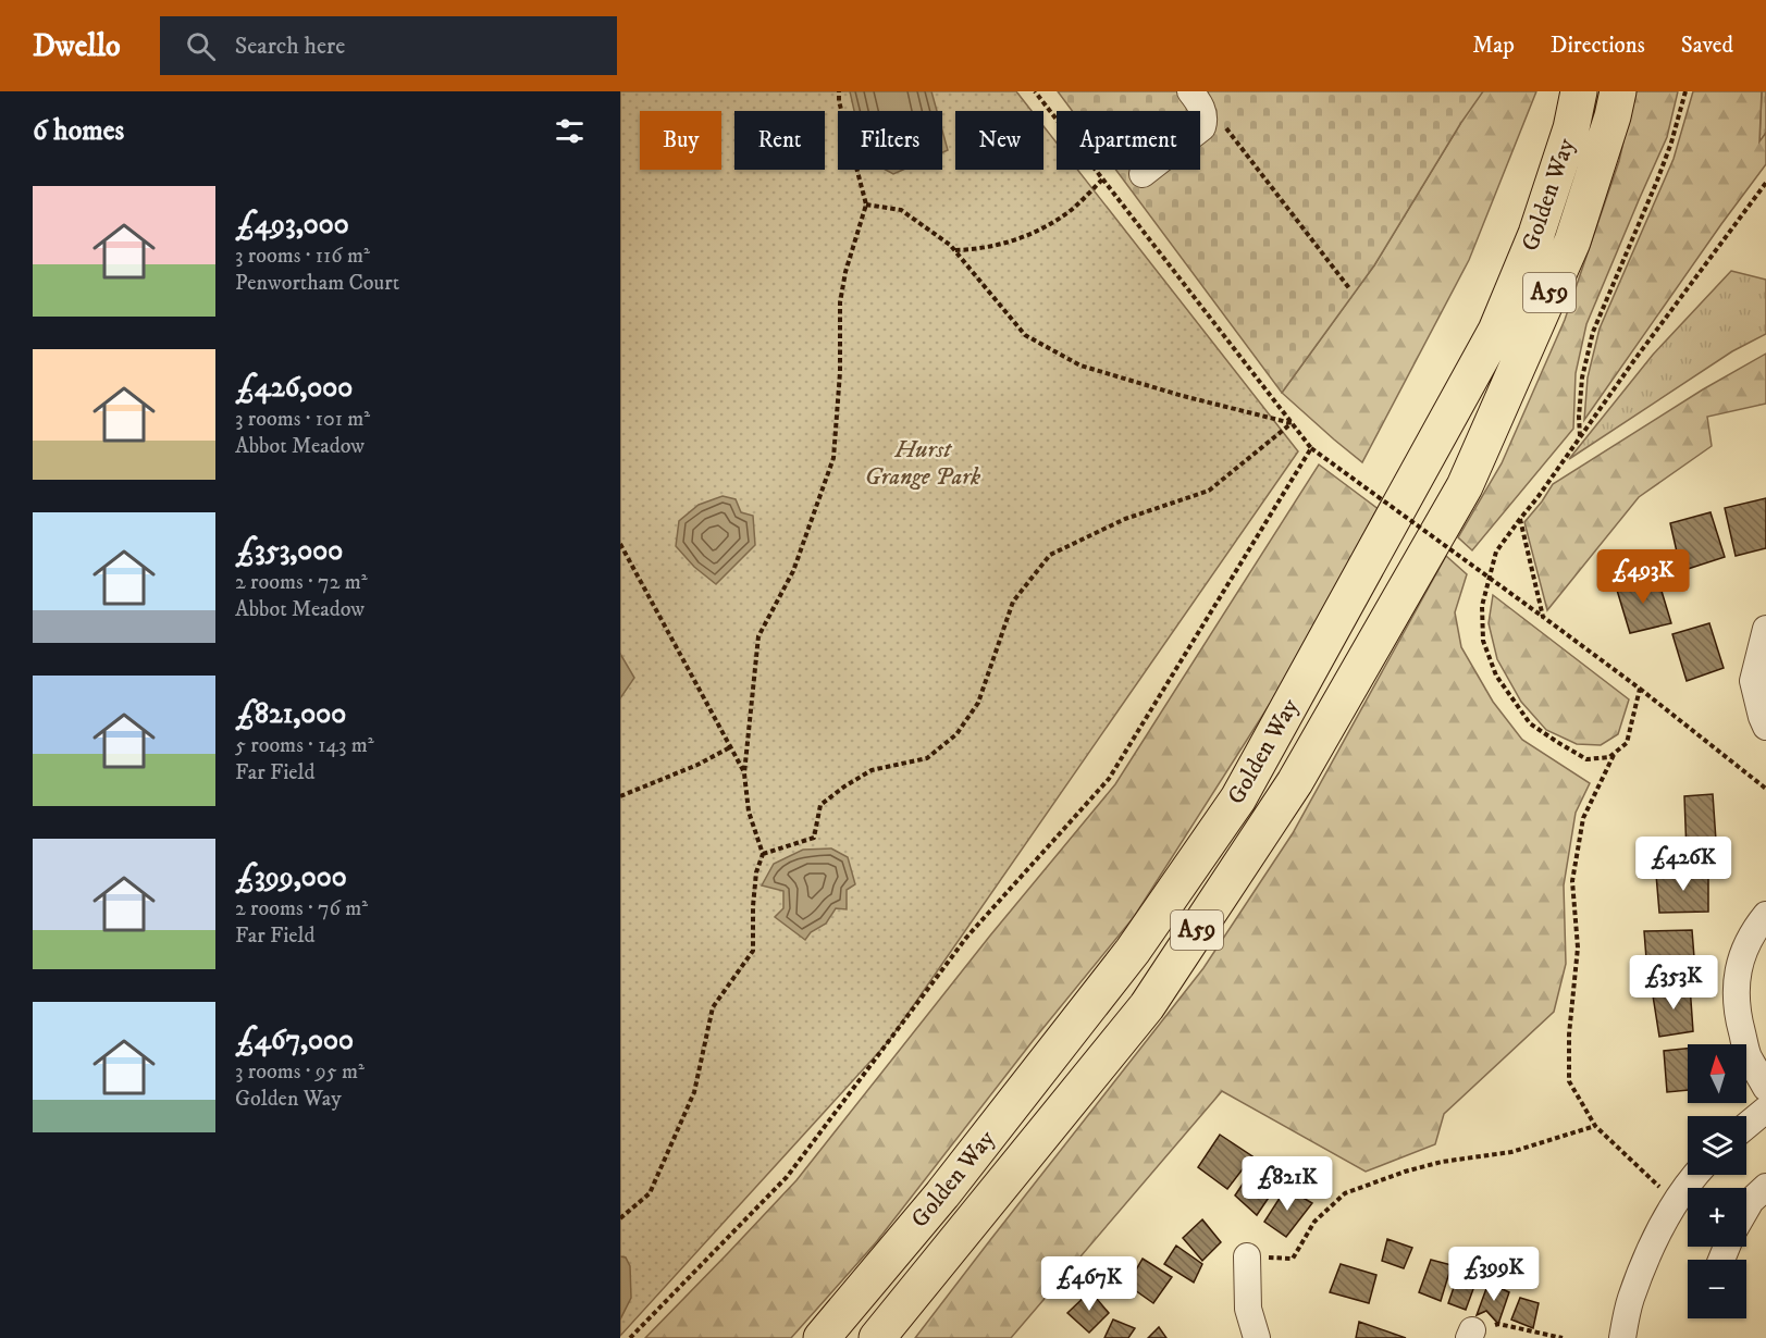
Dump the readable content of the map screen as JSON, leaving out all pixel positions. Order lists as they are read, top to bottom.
{
  "streets": {
    "highway": ["Golden Way", "A59"]
  },
  "parks": ["Hurst Grange Park"],
  "north": "top",
  "page": {
    "header": "Dwello",
    "search": "Search here",
    "nav": ["Map", "Directions", "Saved"],
    "heading": "6 homes",
    "chip": [
      "Buy",
      "Rent",
      "Filters",
      "New",
      "Apartment"
    ],
    "list": [
      {
        "name": "£493,000",
        "note": "3 rooms · 116 m² · Penwortham Court"
      },
      {
        "name": "£426,000",
        "note": "3 rooms · 101 m² · Abbot Meadow"
      },
      {
        "name": "£353,000",
        "note": "2 rooms · 72 m² · Abbot Meadow"
      },
      {
        "name": "£821,000",
        "note": "5 rooms · 143 m² · Far Field"
      },
      {
        "name": "£399,000",
        "note": "2 rooms · 76 m² · Far Field"
      },
      {
        "name": "£467,000",
        "note": "3 rooms · 95 m² · Golden Way"
      }
    ],
    "price": [
      "£493K",
      "£426K",
      "£353K",
      "£821K",
      "£399K",
      "£467K"
    ],
    "map_buttons": ["+", "−"]
  }
}
